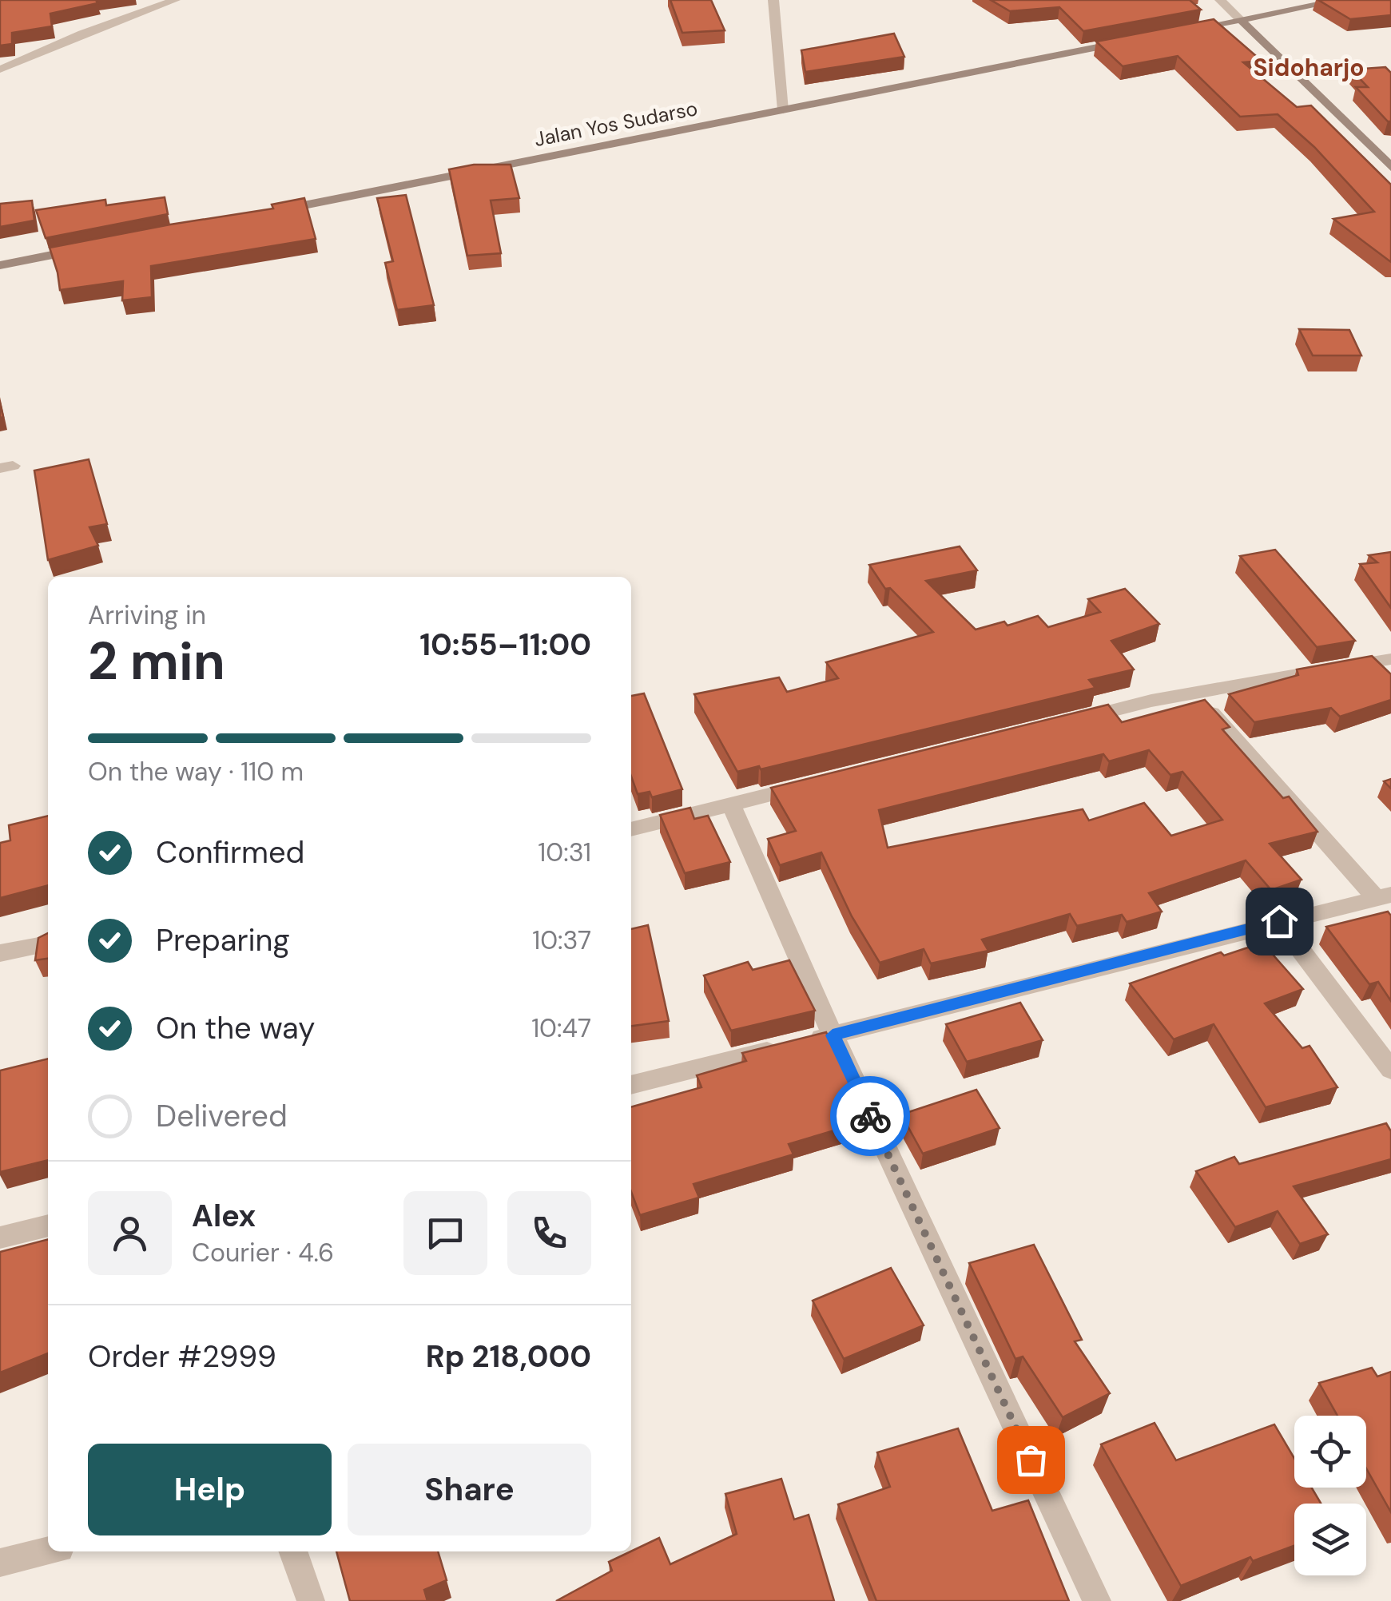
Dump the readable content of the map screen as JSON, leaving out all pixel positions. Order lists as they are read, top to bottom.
{
  "streets": {
    "main road": ["Jalan Yos Sudarso"]
  },
  "districts": ["Sidoharjo"],
  "page": {
    "heading": ["2 min", "Arriving in", "10:55–11:00"],
    "panel": [
      "Alex",
      "Courier · 4.6",
      "Order #2999",
      "Rp 218,000"
    ],
    "bar": "On the way · 110 m",
    "list": [
      ["Confirmed", "10:31"],
      ["Preparing", "10:37"],
      ["On the way", "10:47"],
      "Delivered"
    ],
    "buttons": ["Help", "Share"]
  }
}
